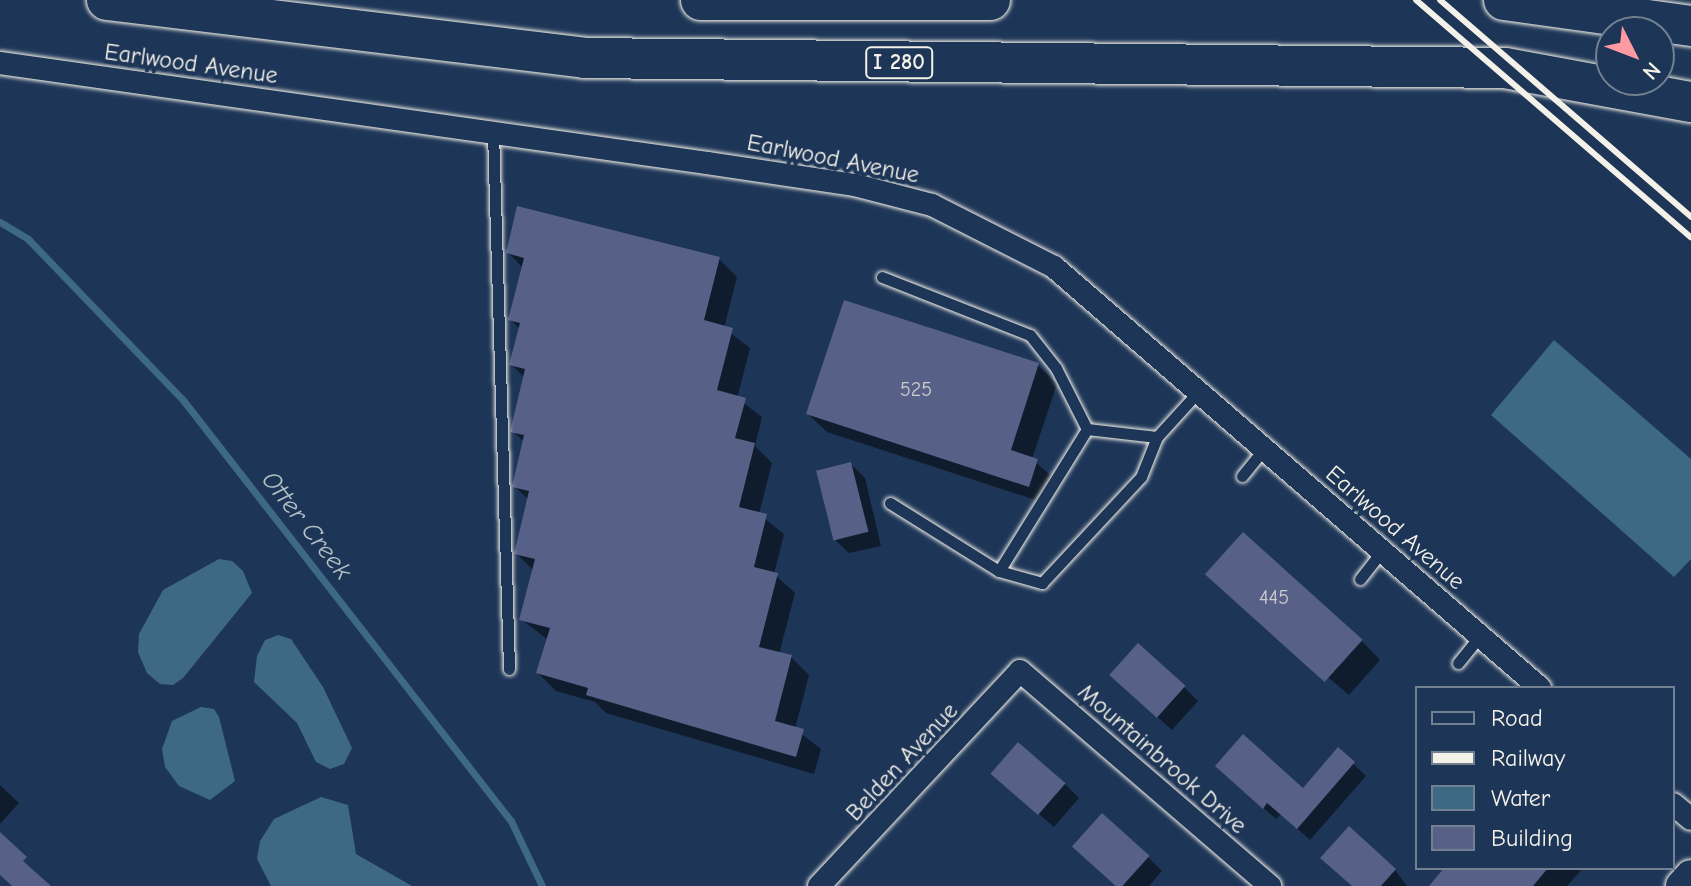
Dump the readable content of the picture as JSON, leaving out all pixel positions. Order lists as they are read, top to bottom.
{
  "streets": {
    "highway": ["I 280"],
    "street": ["Earlwood Avenue", "Mountainbrook Drive", "Belden Avenue"]
  },
  "crossings": [
    ["Mountainbrook Drive", "Belden Avenue"]
  ],
  "water": ["Otter Creek"],
  "house_numbers": ["525", "445"],
  "legend": [
    "Road",
    "Railway",
    "Water",
    "Building"
  ],
  "north": "bottom right"
}
